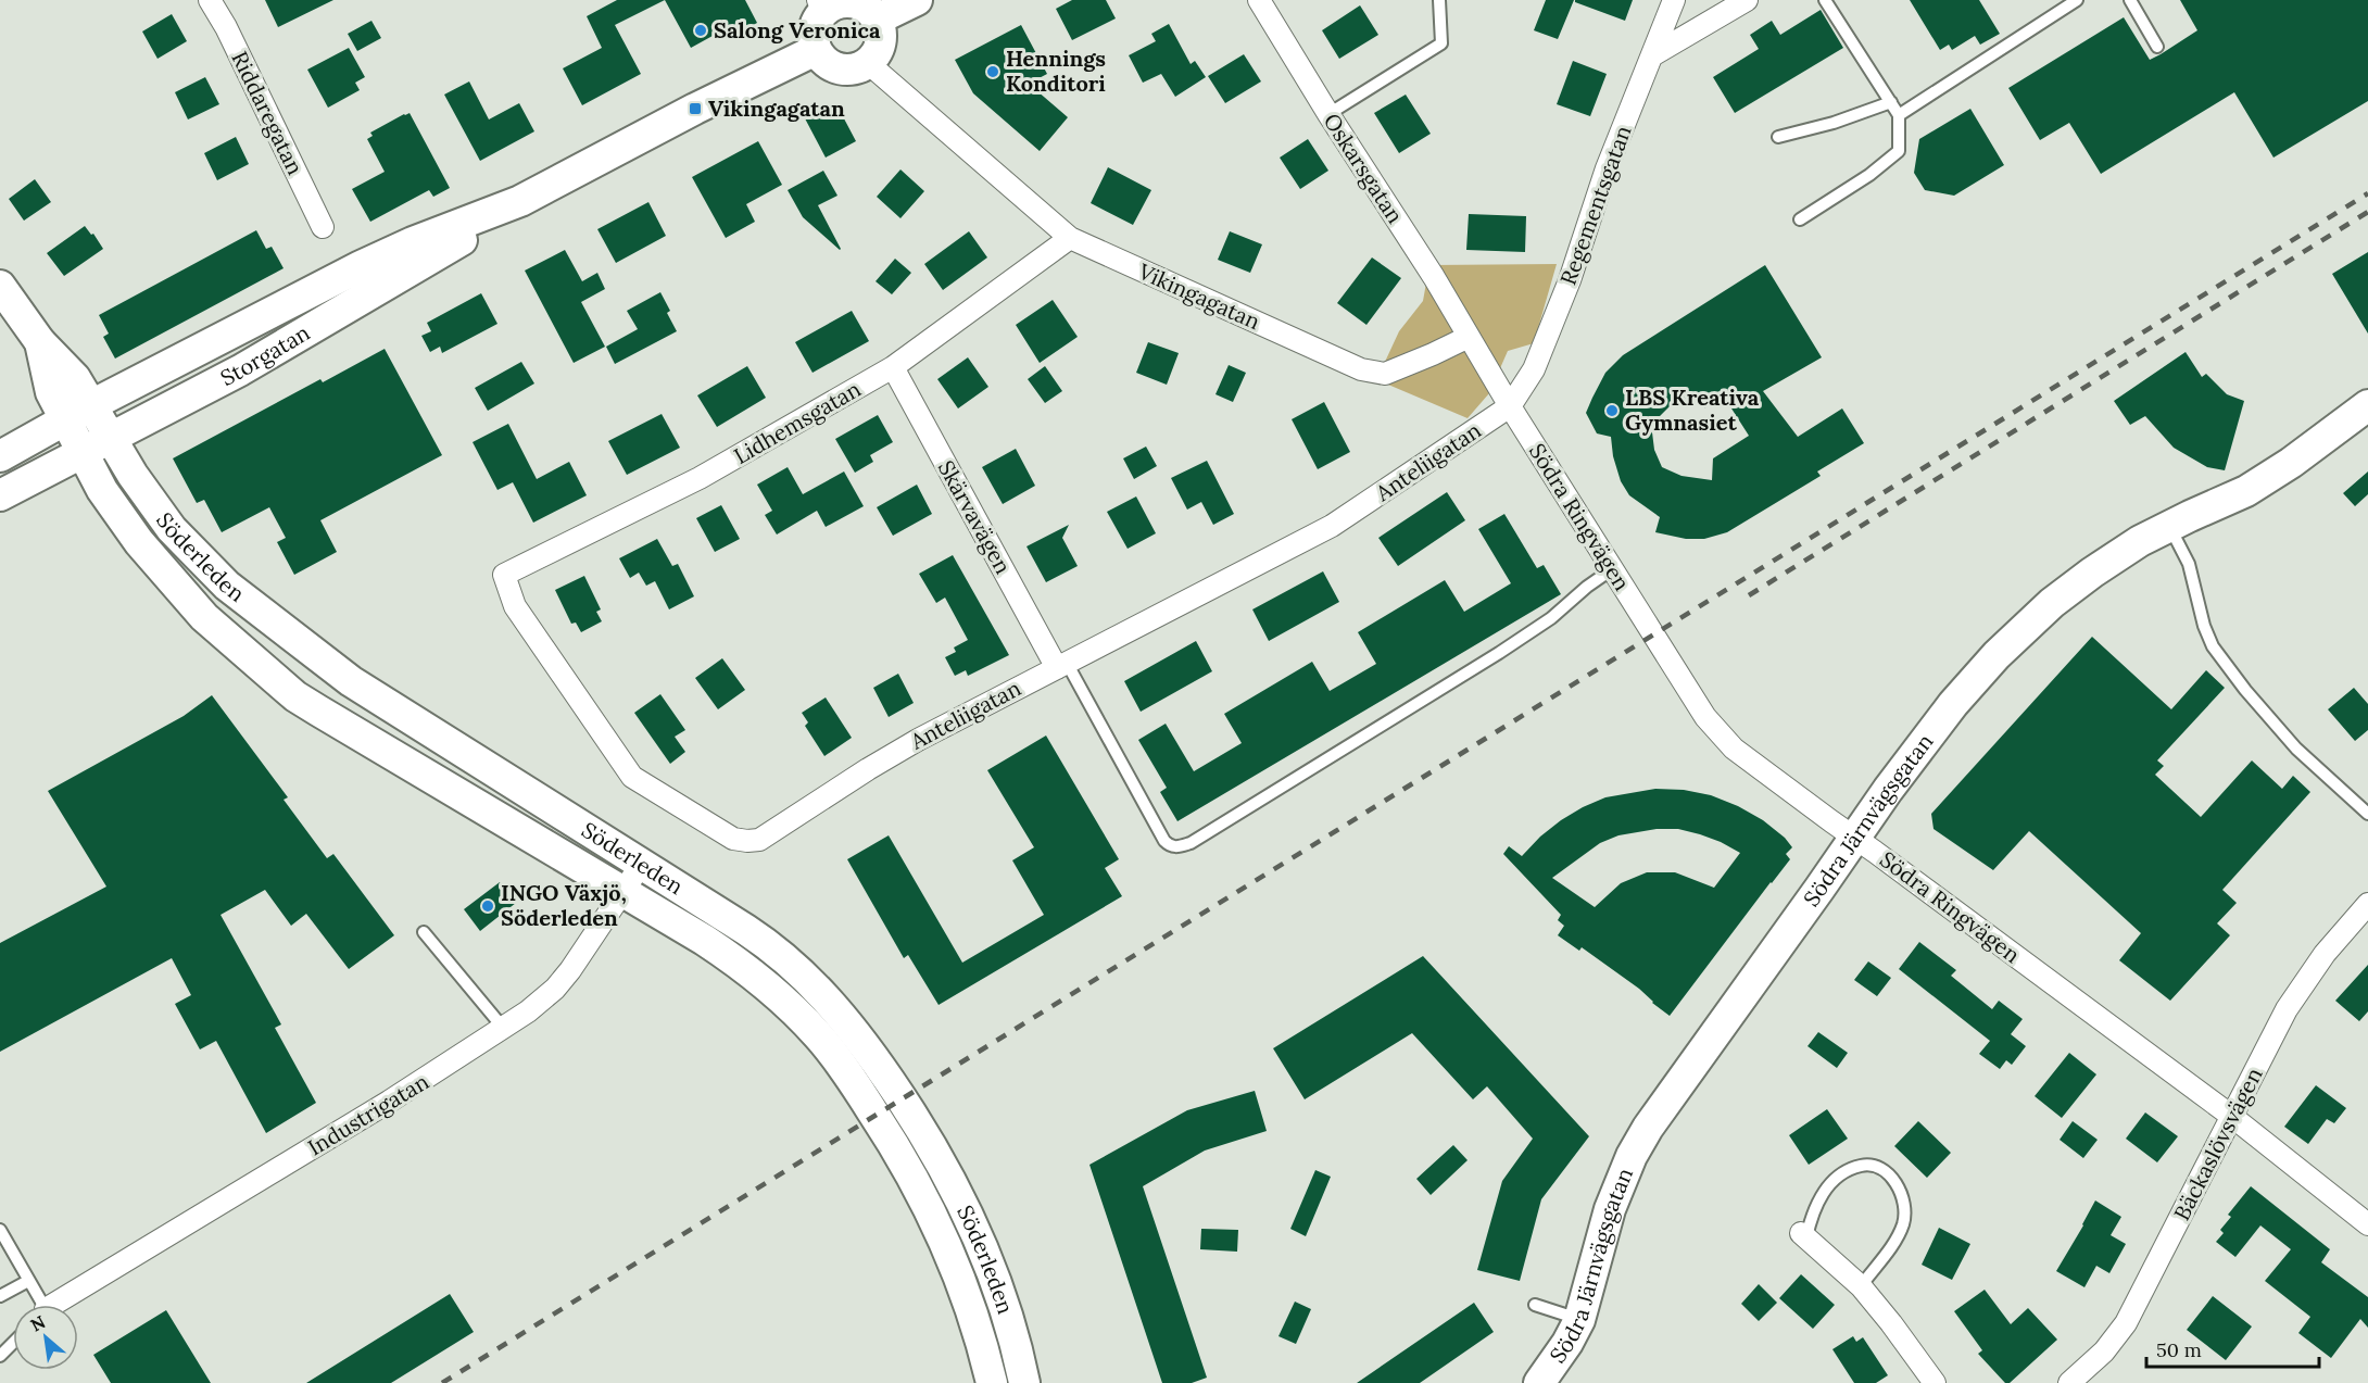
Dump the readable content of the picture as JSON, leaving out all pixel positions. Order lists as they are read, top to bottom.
{
  "streets": {
    "street": [
      "Riddaregatan",
      "Oskarsgatan",
      "Regementsgatan",
      "Vikingagatan",
      "Storgatan",
      "Lidhemsgatan",
      "Anteliigatan",
      "Skärvavägen",
      "Södra Ringvägen",
      "Söderleden",
      "Södra Järnvägsgatan",
      "Industrigatan",
      "Bäckaslövsvägen"
    ]
  },
  "crossings": [
    ["Oskarsgatan", "Vikingagatan"],
    ["Oskarsgatan", "Södra Ringvägen"],
    ["Regementsgatan", "Anteliigatan"],
    ["Regementsgatan", "Södra Ringvägen"],
    ["Vikingagatan", "Storgatan"],
    ["Vikingagatan", "Lidhemsgatan"],
    ["Vikingagatan", "Södra Ringvägen"],
    ["Storgatan", "Söderleden"],
    ["Lidhemsgatan", "Anteliigatan"],
    ["Lidhemsgatan", "Skärvavägen"],
    ["Anteliigatan", "Skärvavägen"],
    ["Anteliigatan", "Södra Ringvägen"],
    ["Södra Ringvägen", "Södra Järnvägsgatan"],
    ["Södra Ringvägen", "Bäckaslövsvägen"],
    ["Söderleden", "Industrigatan"]
  ],
  "places": {
    "other": [
      "Salong Veronica",
      "Hennings Konditori",
      "LBS Kreativa Gymnasiet",
      "INGO Växjö, Söderleden"
    ],
    "transit": ["Vikingagatan"]
  },
  "scale_bar": "50 m",
  "north": "top left"
}
